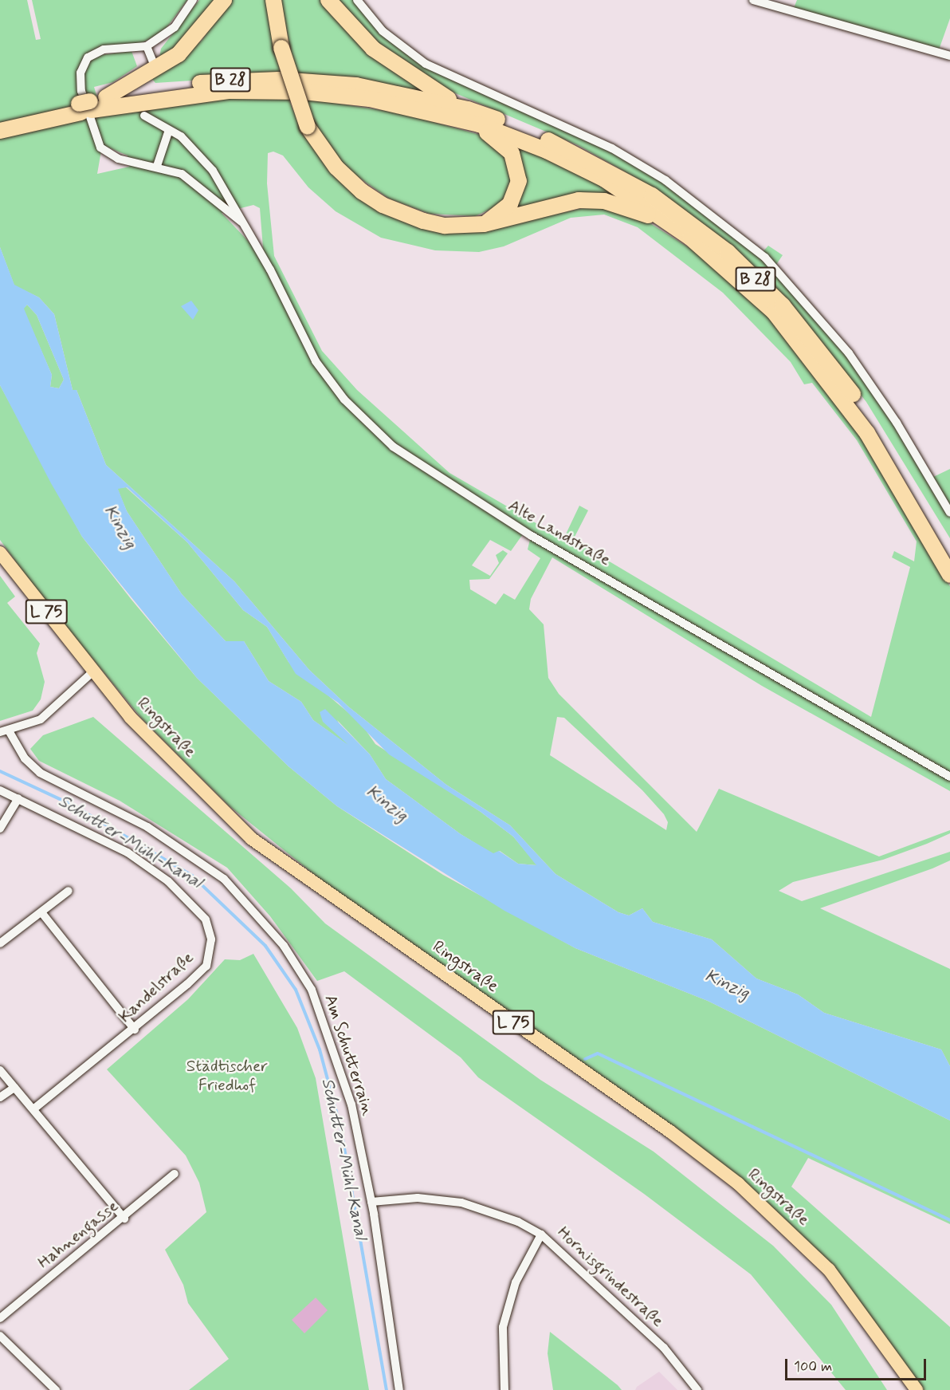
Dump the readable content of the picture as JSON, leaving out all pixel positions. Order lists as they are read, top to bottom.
{
  "streets": {
    "highway": ["B 28"],
    "main road": ["L 75", "Ringstraße"],
    "street": [
      "Alte Landstraße",
      "Kandelstraße",
      "Am Schutterrain",
      "Hahnengasse",
      "Hornisgrindestraße"
    ]
  },
  "crossings": [
    ["L 75", "Ringstraße"],
    ["Am Schutterrain", "Hornisgrindestraße"]
  ],
  "water": ["Kinzig", "Schutter-Mühl-Kanal"],
  "parks": ["Städtischer Friedhof"],
  "scale_bar": "100 m"
}
